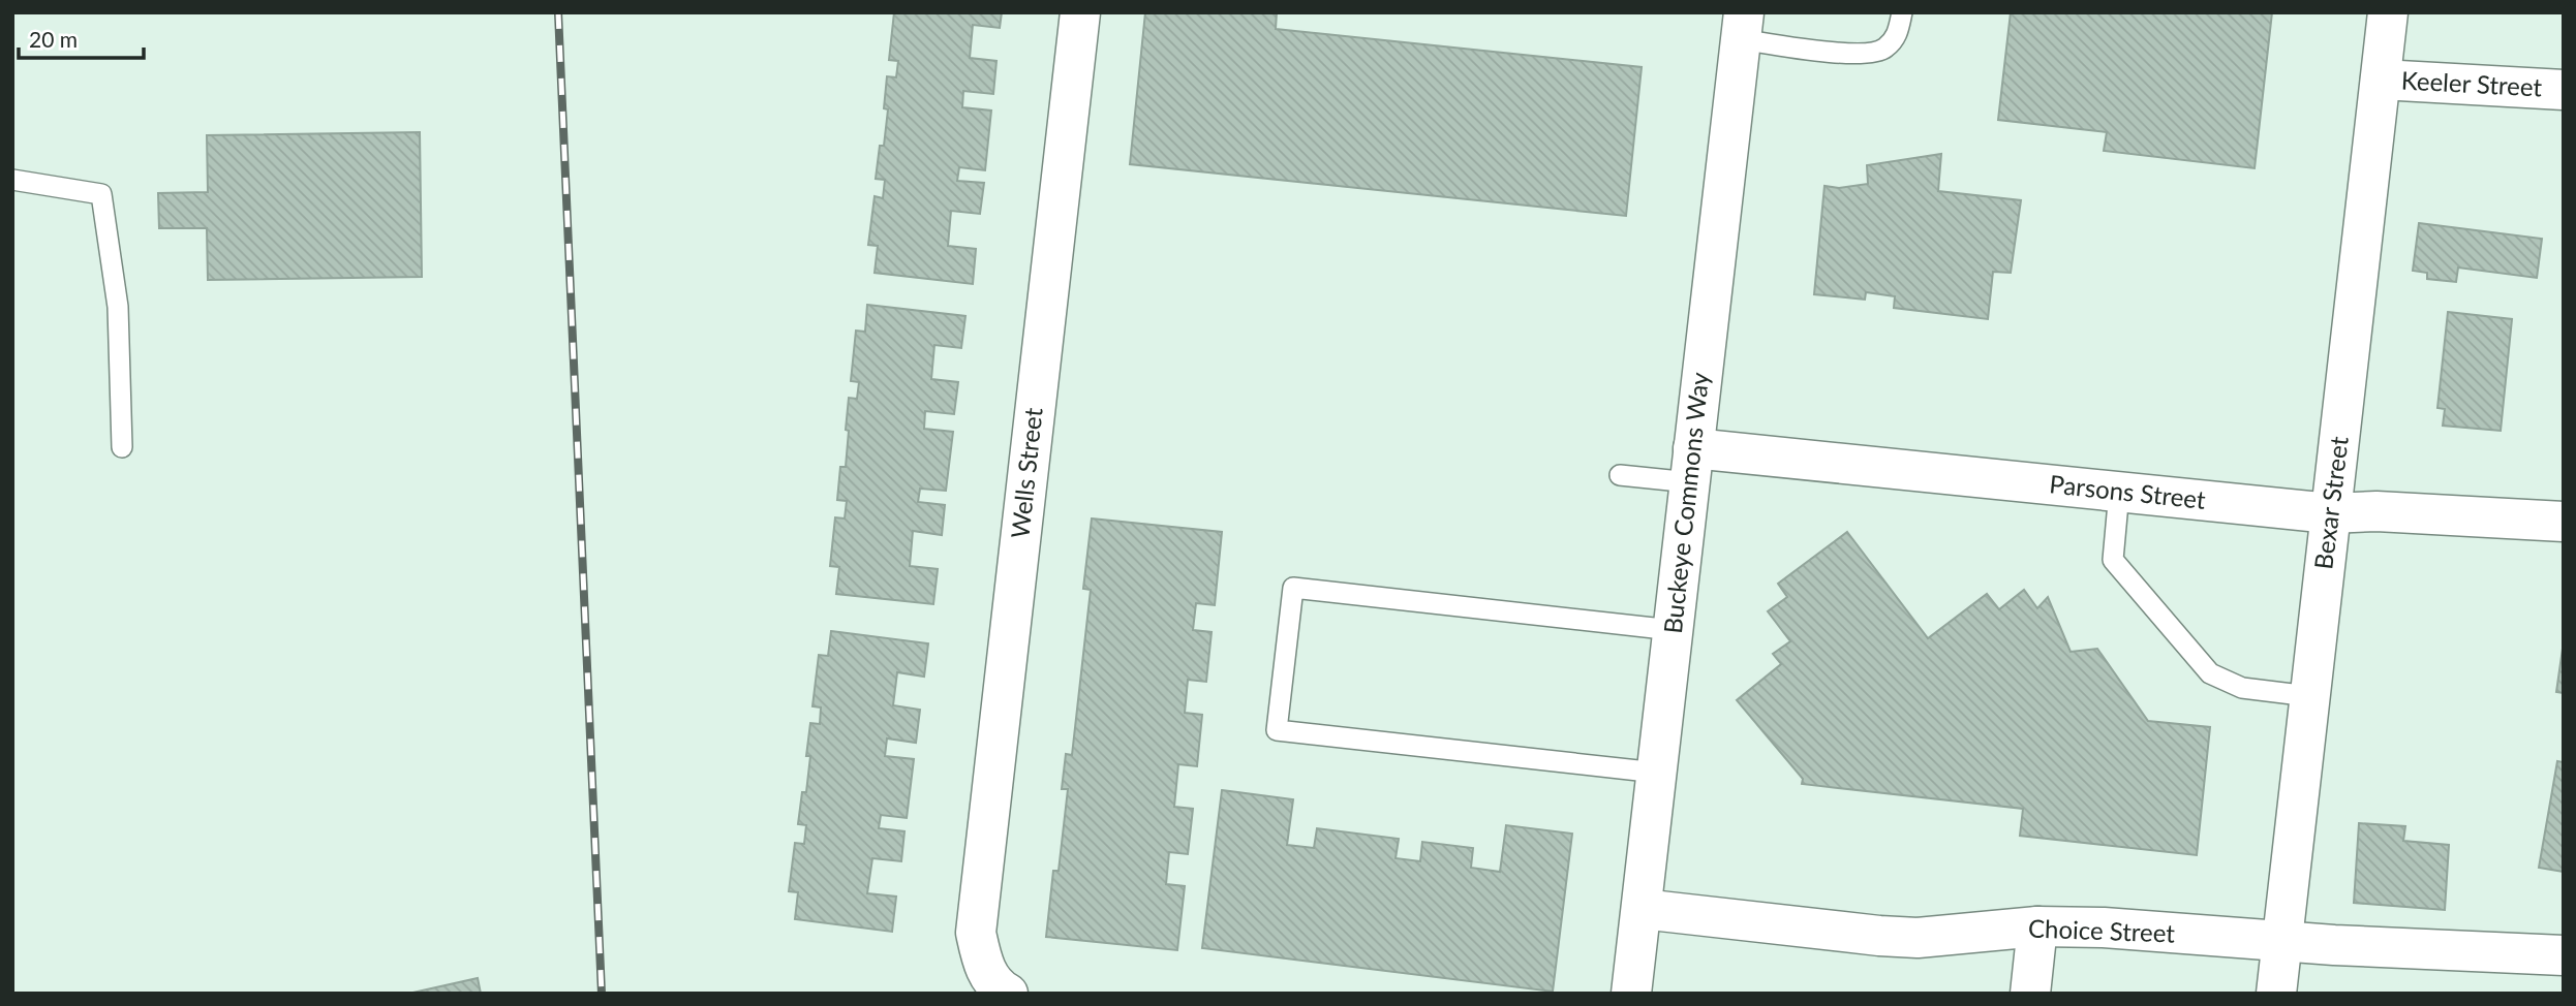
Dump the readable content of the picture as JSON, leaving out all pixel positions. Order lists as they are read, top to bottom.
{
  "streets": {
    "street": [
      "Keeler Street",
      "Wells Street",
      "Parsons Street",
      "Buckeye Commons Way",
      "Bexar Street",
      "Choice Street"
    ]
  },
  "crossings": [
    ["Keeler Street", "Bexar Street"],
    ["Parsons Street", "Buckeye Commons Way"],
    ["Parsons Street", "Bexar Street"],
    ["Buckeye Commons Way", "Choice Street"],
    ["Bexar Street", "Choice Street"]
  ],
  "scale_bar": "20 m"
}
